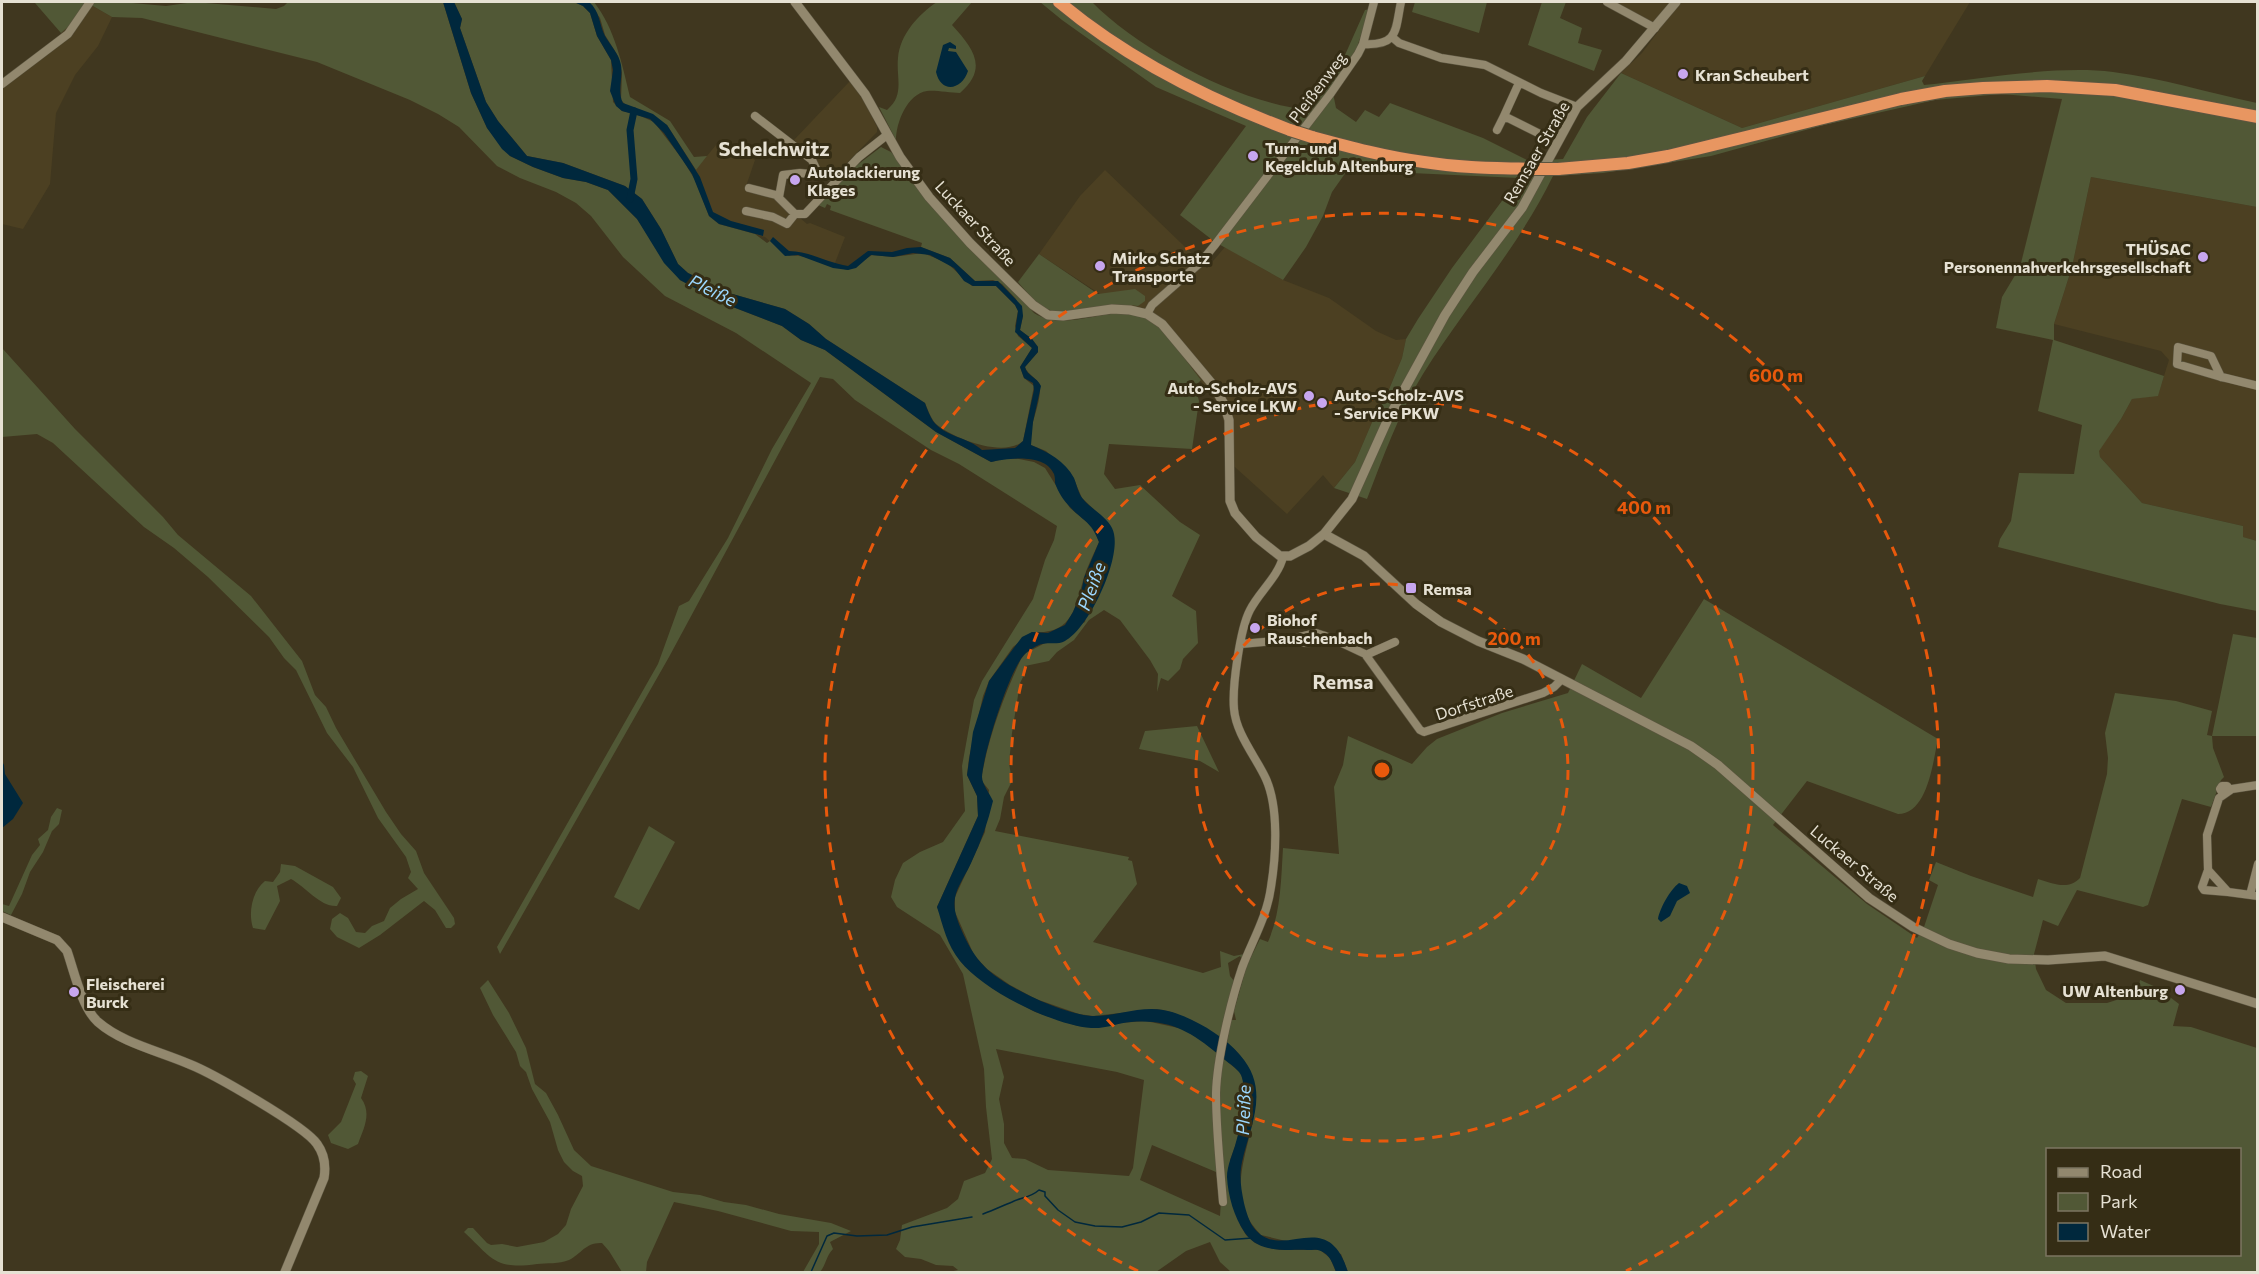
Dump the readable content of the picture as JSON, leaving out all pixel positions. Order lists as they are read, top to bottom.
{
  "streets": {
    "street": [
      "Pleißenweg",
      "Remsaer Straße",
      "Luckaer Straße",
      "Dorfstraße"
    ]
  },
  "crossings": [
    ["Pleißenweg", "Luckaer Straße"],
    ["Remsaer Straße", "Luckaer Straße"],
    ["Luckaer Straße", "Dorfstraße"]
  ],
  "districts": ["Schelchwitz", "Remsa"],
  "water": ["Pleiße"],
  "places": {
    "other": [
      "Kran Scheubert",
      "Turn- und Kegelclub Altenburg",
      "Autolackierung Klages",
      "THÜSAC Personennahverkehrsgesellschaft",
      "Mirko Schatz Transporte",
      "Auto-Scholz-AVS - Service LKW",
      "Auto-Scholz-AVS - Service PKW",
      "Biohof Rauschenbach",
      "UW Altenburg",
      "Fleischerei Burck"
    ],
    "transit": ["Remsa"]
  },
  "legend": ["Road", "Park", "Water"],
  "rings": ["600 m", "400 m", "200 m"]
}
